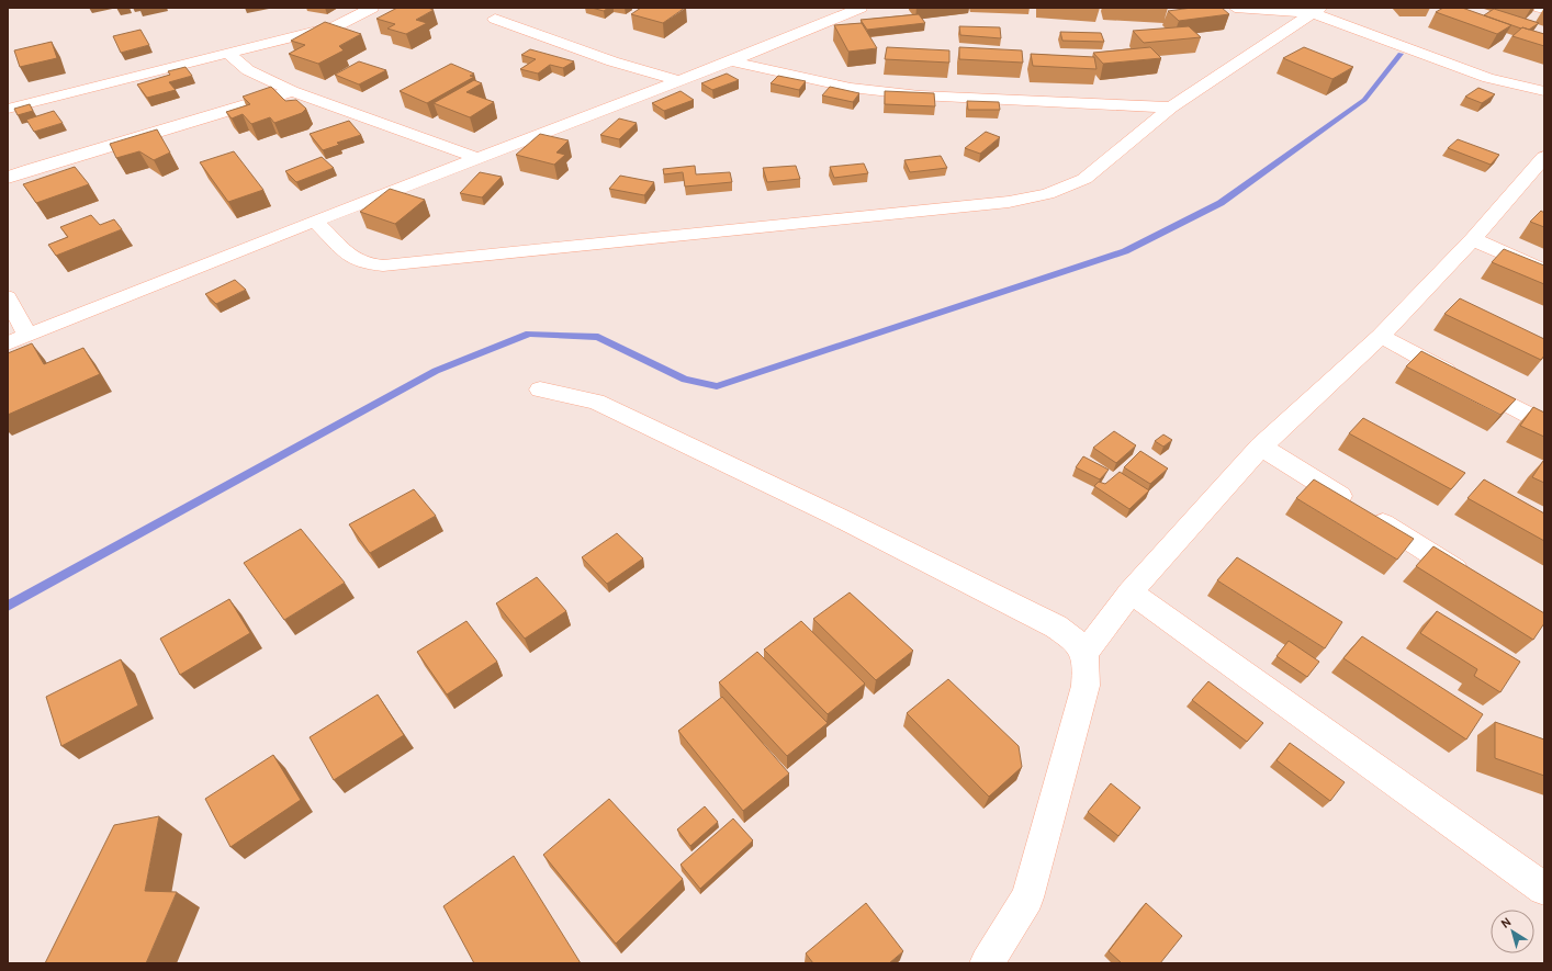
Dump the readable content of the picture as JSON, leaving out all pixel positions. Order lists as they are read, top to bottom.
{
  "north": "top left"
}
